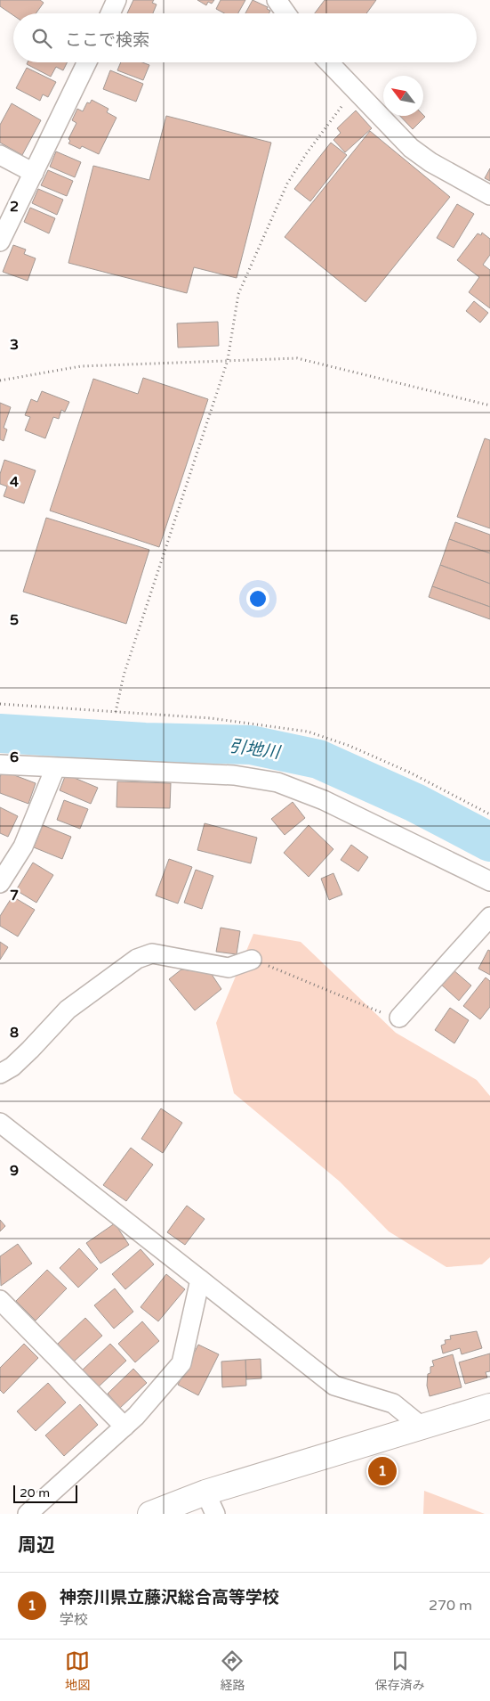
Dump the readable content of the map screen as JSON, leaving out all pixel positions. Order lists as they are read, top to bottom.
{
  "water": ["引地川"],
  "scale_bar": "20 m",
  "north": "top left",
  "page": {
    "search": "ここで検索",
    "pins": "1",
    "scale": "20 m",
    "heading": "周辺",
    "list": [
      {
        "mark": "1",
        "name": "神奈川県立藤沢総合高等学校",
        "note": "学校",
        "value": "270 m"
      }
    ],
    "nav": ["地図", "経路", "保存済み"]
  },
  "grid": {
    "rows": [
      "2",
      "3",
      "4",
      "5",
      "6",
      "7",
      "8",
      "9"
    ]
  }
}
